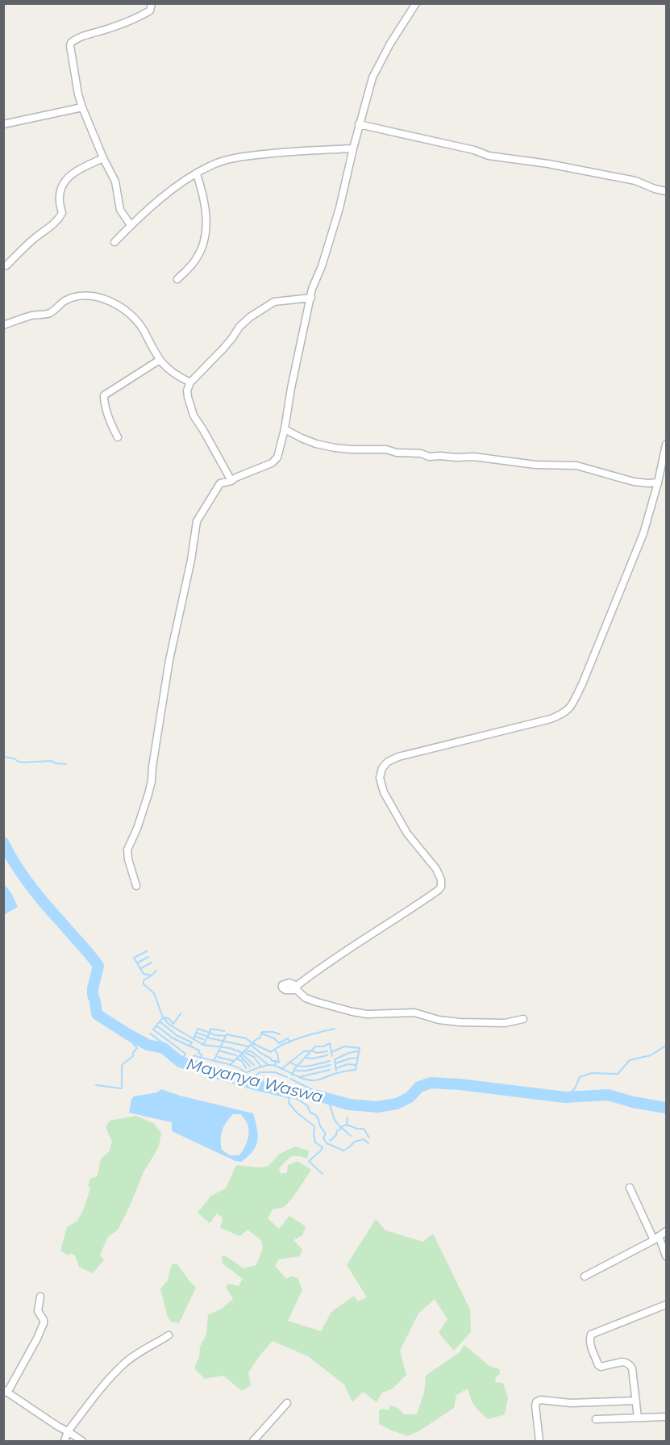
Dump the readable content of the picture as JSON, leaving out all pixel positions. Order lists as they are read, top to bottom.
{
  "water": ["Mayanya Waswa"]
}
